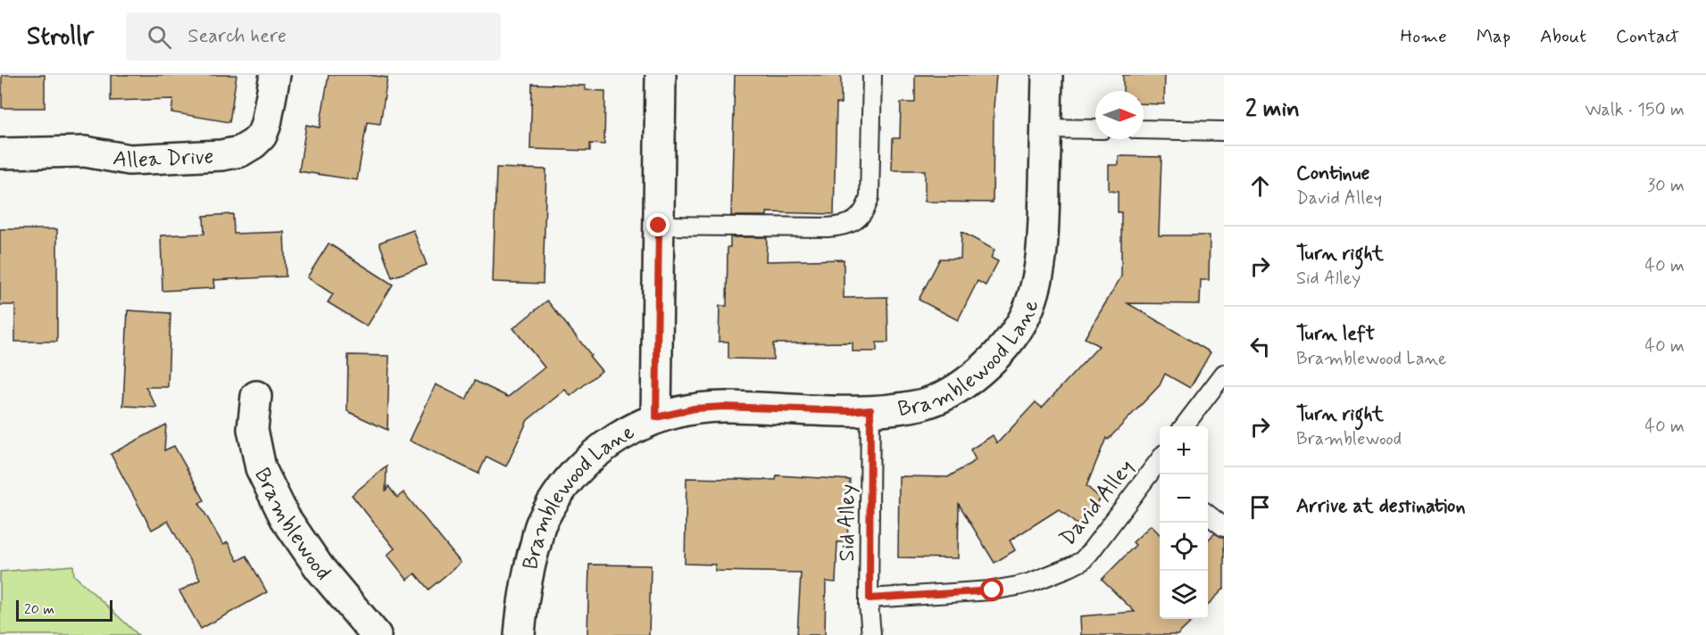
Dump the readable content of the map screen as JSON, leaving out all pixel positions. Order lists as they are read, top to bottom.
{
  "streets": {
    "street": ["Allea Drive", "Bramblewood Lane", "Bramblewood"],
    "lane": ["David Alley", "Sid Alley"]
  },
  "crossings": [
    ["Bramblewood Lane", "Sid Alley"],
    ["David Alley", "Sid Alley"]
  ],
  "scale_bar": "20 m",
  "north": "right",
  "page": {
    "header": "Strollr",
    "search": "Search here",
    "nav": [
      "Home",
      "Map",
      "About",
      "Contact"
    ],
    "heading": ["2 min", "Walk · 150 m"],
    "list": [
      ["Continue", "David Alley", "30 m"],
      ["Turn right", "Sid Alley", "40 m"],
      ["Turn left", "Bramblewood Lane", "40 m"],
      ["Turn right", "Bramblewood", "40 m"],
      "Arrive at destination"
    ],
    "map_buttons": ["+", "−"],
    "scale": "20 m"
  }
}
